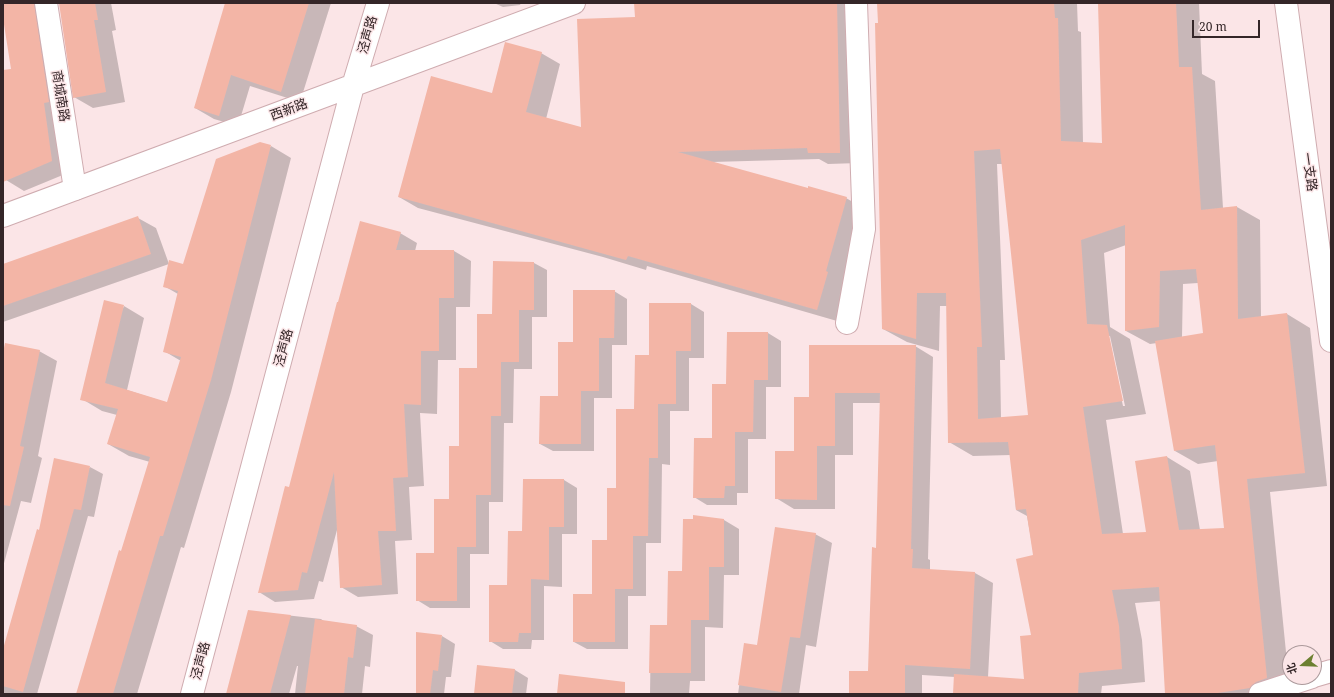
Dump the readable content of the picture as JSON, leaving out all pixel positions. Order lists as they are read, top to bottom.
{
  "streets": {
    "street": [
      "泾声路",
      "商城南路",
      "西新路",
      "一支路"
    ]
  },
  "crossings": [
    ["泾声路", "西新路"],
    ["商城南路", "西新路"]
  ],
  "scale_bar": "20 m",
  "north": "left"
}
